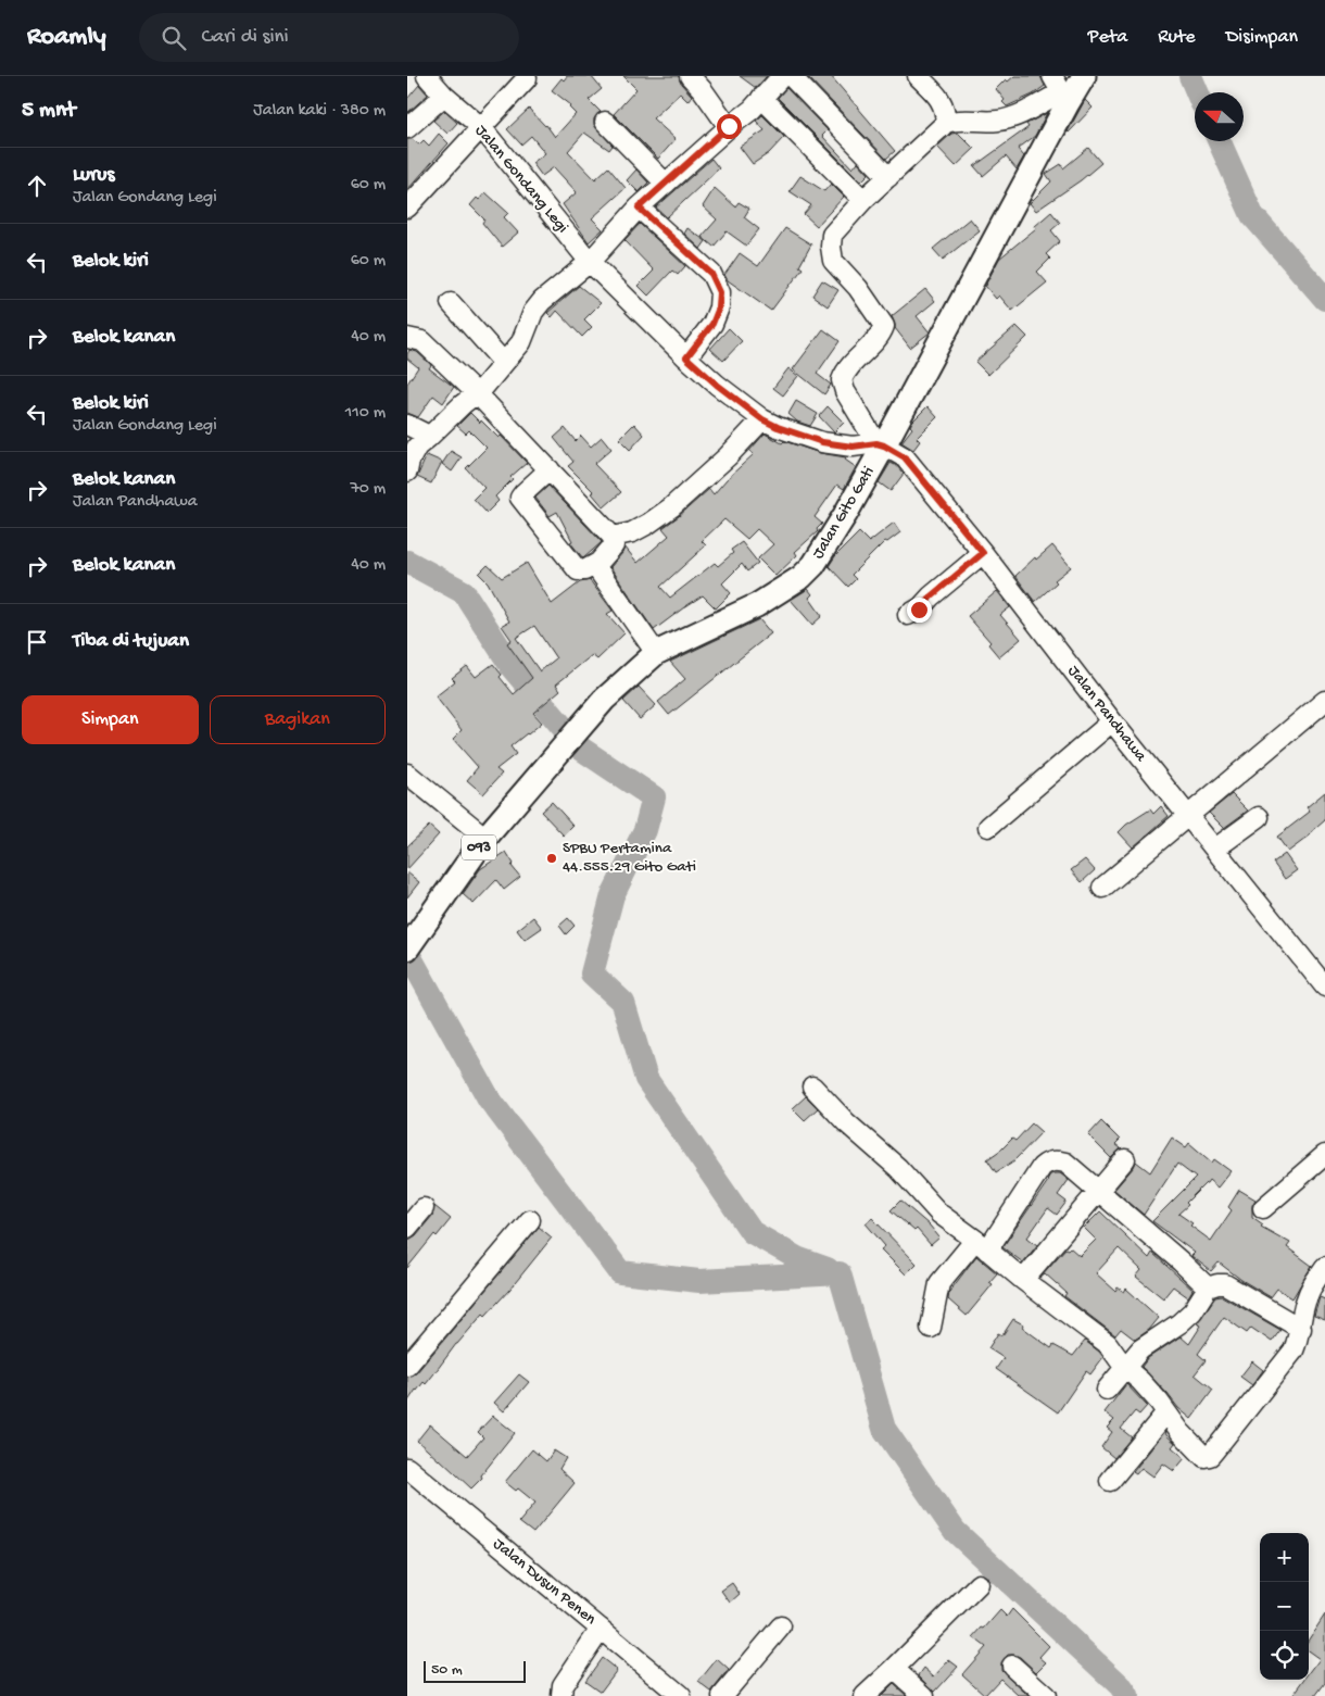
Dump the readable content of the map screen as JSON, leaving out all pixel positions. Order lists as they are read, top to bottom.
{
  "streets": {
    "main road": ["Jalan Gito Gati", "093"],
    "street": ["Jalan Gondang Legi", "Jalan Pandhawa", "Jalan Dusun Penen"]
  },
  "crossings": [
    ["Jalan Gondang Legi", "Jalan Gito Gati"],
    ["Jalan Gondang Legi", "Jalan Pandhawa"],
    ["Jalan Gito Gati", "Jalan Pandhawa"]
  ],
  "places": ["SPBU Pertamina 44.555.29 Gito Gati"],
  "scale_bar": "50 m",
  "north": "left",
  "page": {
    "header": "Roamly",
    "search": "Cari di sini",
    "nav": ["Peta", "Rute", "Disimpan"],
    "heading": ["5 mnt", "Jalan kaki · 380 m"],
    "list": [
      ["Lurus", "Jalan Gondang Legi", "60 m"],
      ["Belok kiri", "60 m"],
      ["Belok kanan", "40 m"],
      ["Belok kiri", "Jalan Gondang Legi", "110 m"],
      ["Belok kanan", "Jalan Pandhawa", "70 m"],
      ["Belok kanan", "40 m"],
      "Tiba di tujuan"
    ],
    "buttons": ["Simpan", "Bagikan"],
    "map_buttons": ["+", "−"],
    "scale": "50 m"
  }
}
